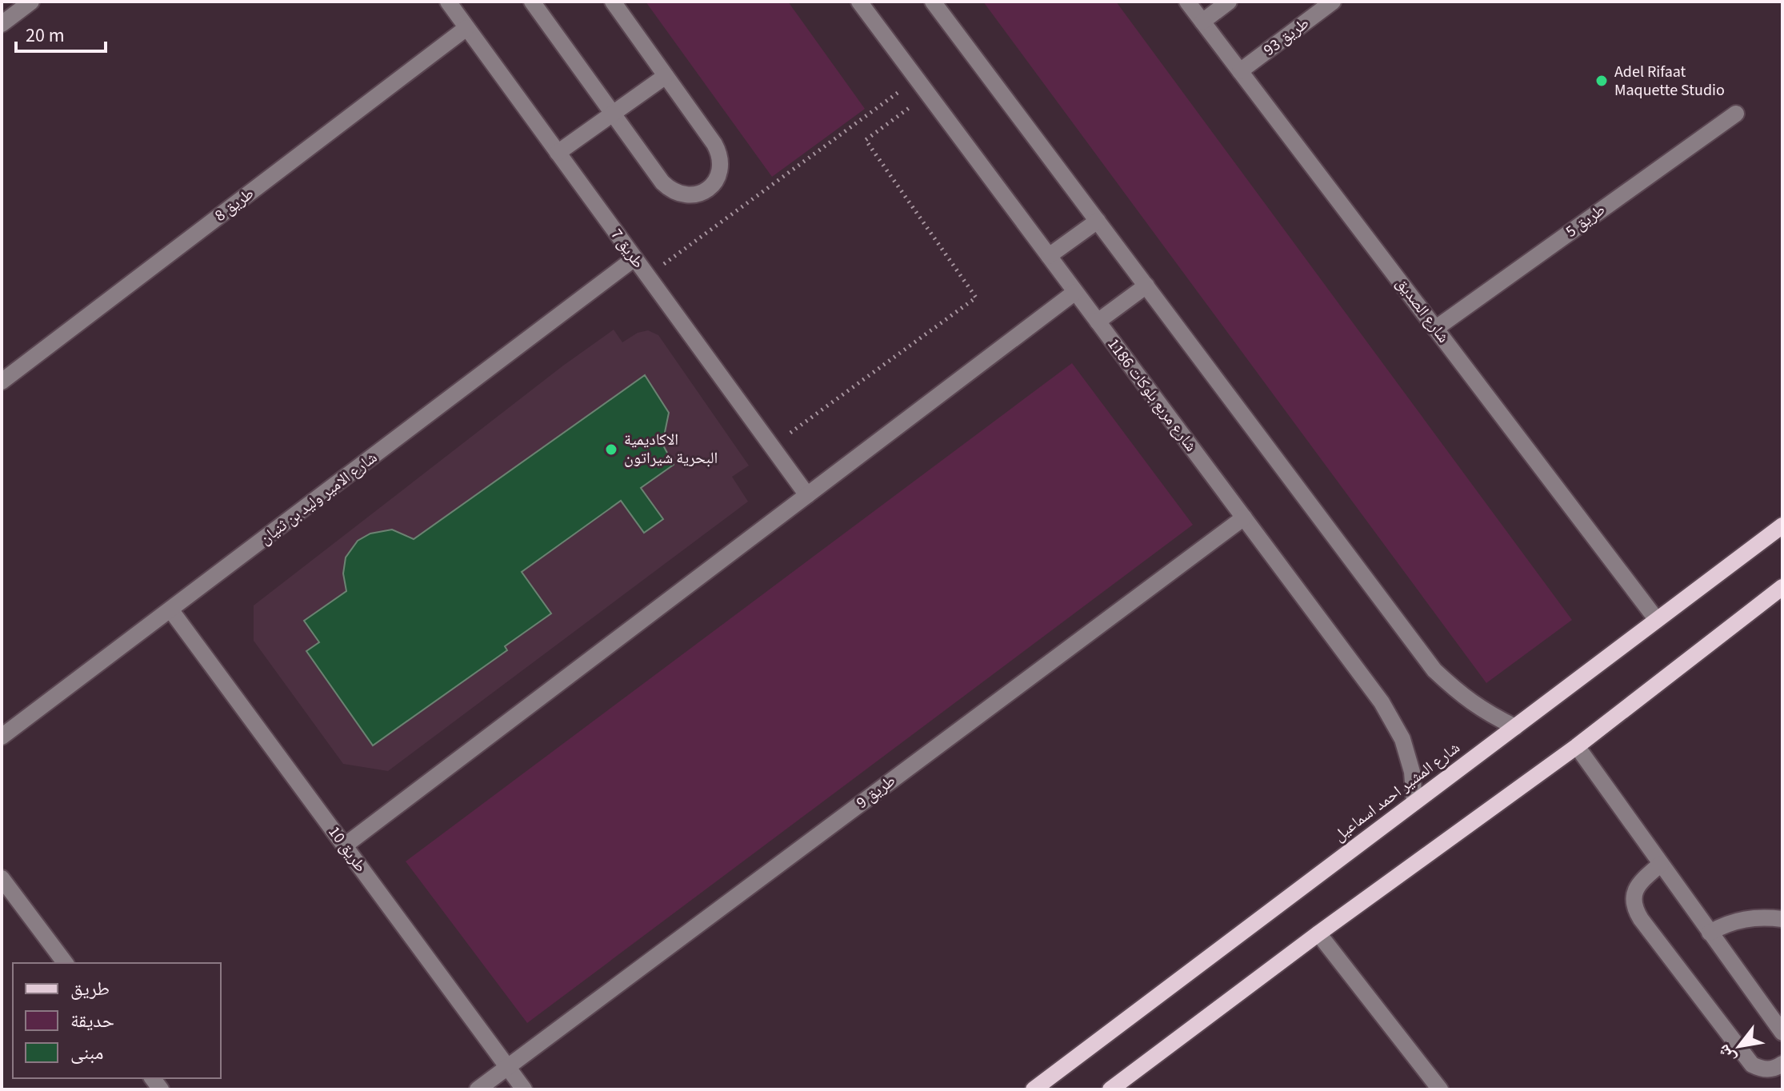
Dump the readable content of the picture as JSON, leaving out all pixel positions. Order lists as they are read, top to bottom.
{
  "streets": {
    "main road": ["شارع المشير احمد اسماعيل"],
    "street": [
      "طريق 93",
      "طريق 8",
      "طريق 5",
      "طريق 7",
      "شارع الصديق",
      "شارع مربع بلوكات 1186",
      "شارع الامير وليد بن ثنيان",
      "طريق 9",
      "طريق 10"
    ]
  },
  "crossings": [
    ["طريق 93", "شارع الصديق"],
    ["طريق 8", "طريق 7"],
    ["طريق 5", "شارع الصديق"],
    ["طريق 7", "شارع الامير وليد بن ثنيان"],
    ["شارع الصديق", "شارع المشير احمد اسماعيل"],
    ["شارع مربع بلوكات 1186", "طريق 9"],
    ["شارع مربع بلوكات 1186", "شارع المشير احمد اسماعيل"],
    ["شارع الامير وليد بن ثنيان", "طريق 10"],
    ["طريق 9", "طريق 10"]
  ],
  "places": ["Adel Rifaat Maquette Studio", "الاكاديمية البحرية شيراتون"],
  "legend": ["طريق", "حديقة", "مبنى"],
  "scale_bar": "20 m",
  "north": "bottom left"
}
